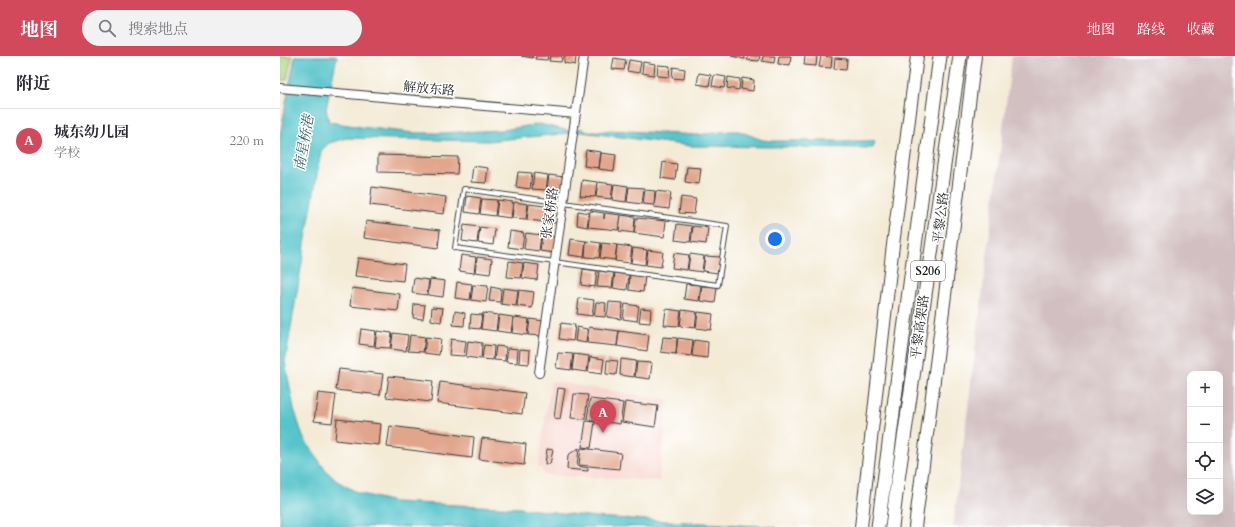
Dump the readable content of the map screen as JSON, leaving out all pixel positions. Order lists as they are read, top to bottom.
{
  "streets": {
    "highway": ["S206", "平黎高架路"],
    "main road": ["平黎公路"],
    "street": ["解放东路", "张家桥路"]
  },
  "crossings": [
    ["解放东路", "张家桥路"]
  ],
  "water": ["南星桥港"],
  "page": {
    "header": "地图",
    "search": "搜索地点",
    "nav": ["地图", "路线", "收藏"],
    "heading": "附近",
    "list": [
      {
        "mark": "A",
        "name": "城东幼儿园",
        "note": "学校",
        "value": "220 m"
      }
    ],
    "map_buttons": ["+", "−"],
    "pins": "A"
  }
}
